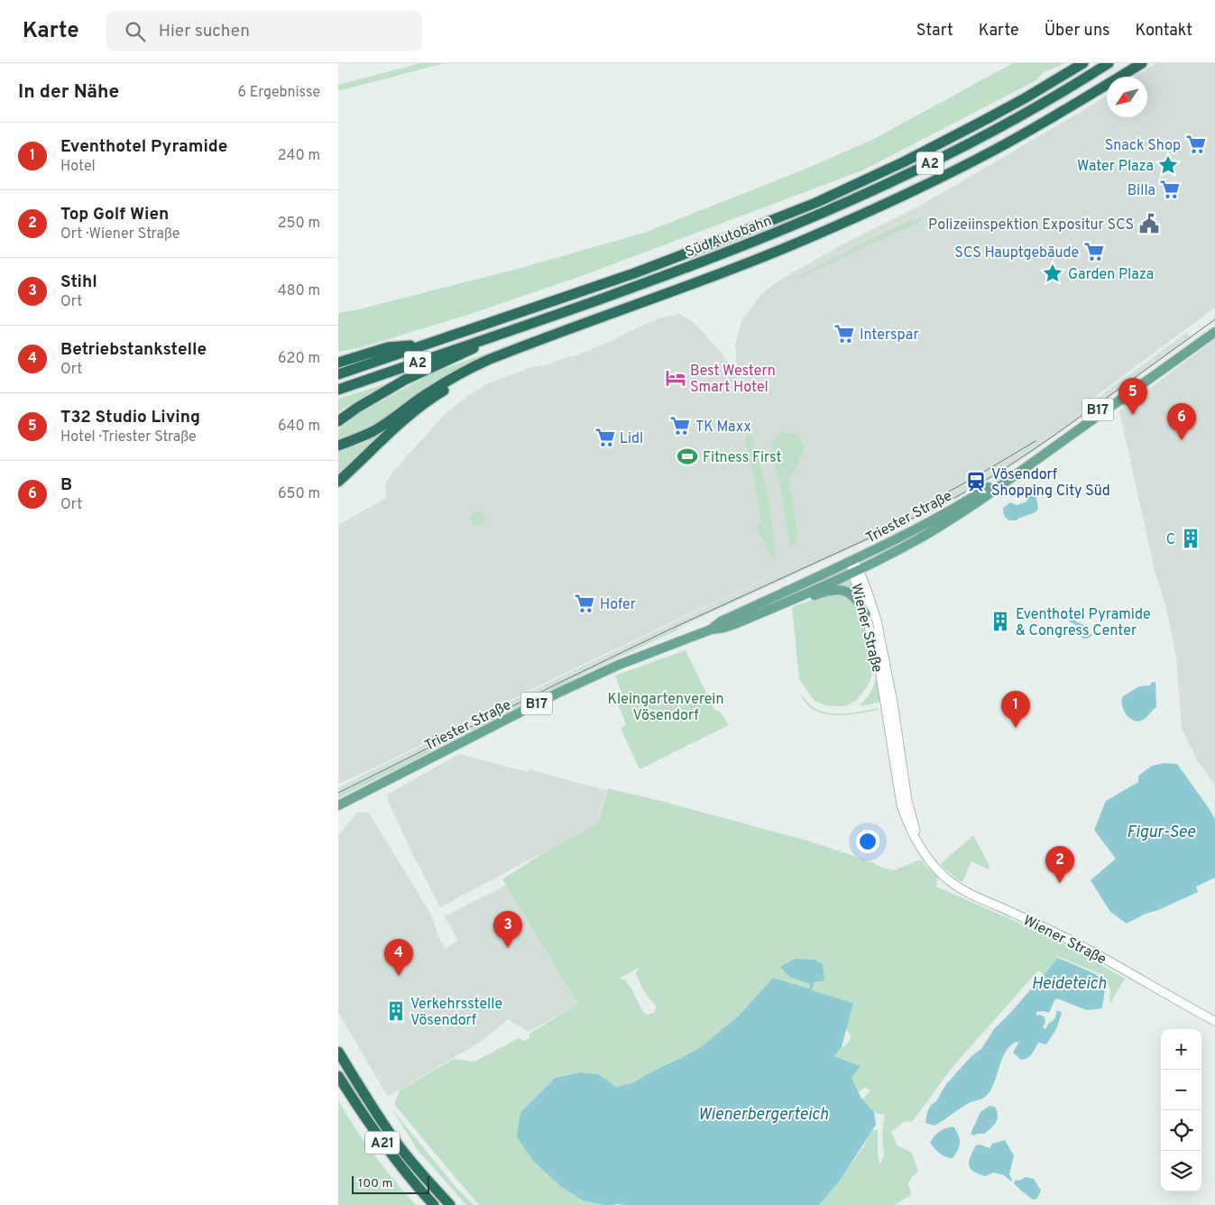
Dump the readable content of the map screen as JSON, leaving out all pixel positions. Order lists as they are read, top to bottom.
{
  "streets": {
    "highway": ["A2", "Süd Autobahn", "A21"],
    "main road": ["B17", "Triester Straße", "Wiener Straße"]
  },
  "crossings": [
    ["Triester Straße", "Wiener Straße"]
  ],
  "water": ["Figur-See", "Heideteich", "Wienerbergerteich"],
  "parks": ["Kleingartenverein Vösendorf"],
  "places": {
    "supermarket": [
      "Snack Shop",
      "Billa",
      "SCS Hauptgebäude",
      "Interspar",
      "TK Maxx",
      "Lidl",
      "Hofer"
    ],
    "place": ["Water Plaza", "Garden Plaza"],
    "public building": ["Polizeiinspektion Expositur SCS"],
    "hotel": ["Best Western Smart Hotel"],
    "sports": ["Fitness First"],
    "station": ["Vösendorf Shopping City Süd"],
    "building": ["C", "Eventhotel Pyramide & Congress Center", "Verkehrsstelle Vösendorf"]
  },
  "scale_bar": "100 m",
  "north": "bottom left",
  "page": {
    "header": "Karte",
    "search": "Hier suchen",
    "nav": [
      "Start",
      "Karte",
      "Über uns",
      "Kontakt"
    ],
    "heading": ["In der Nähe", "6 Ergebnisse"],
    "list": [
      {
        "mark": "1",
        "name": "Eventhotel Pyramide",
        "note": "Hotel",
        "value": "240 m"
      },
      {
        "mark": "2",
        "name": "Top Golf Wien",
        "note": "Ort · Wiener Straße",
        "value": "250 m"
      },
      {
        "mark": "3",
        "name": "Stihl",
        "note": "Ort",
        "value": "480 m"
      },
      {
        "mark": "4",
        "name": "Betriebstankstelle",
        "note": "Ort",
        "value": "620 m"
      },
      {
        "mark": "5",
        "name": "T32 Studio Living",
        "note": "Hotel · Triester Straße",
        "value": "640 m"
      },
      {
        "mark": "6",
        "name": "B",
        "note": "Ort",
        "value": "650 m"
      }
    ],
    "pins": [
      "5",
      "6",
      "1",
      "2",
      "3",
      "4"
    ],
    "map_buttons": ["+", "−"],
    "scale": "100 m"
  }
}
